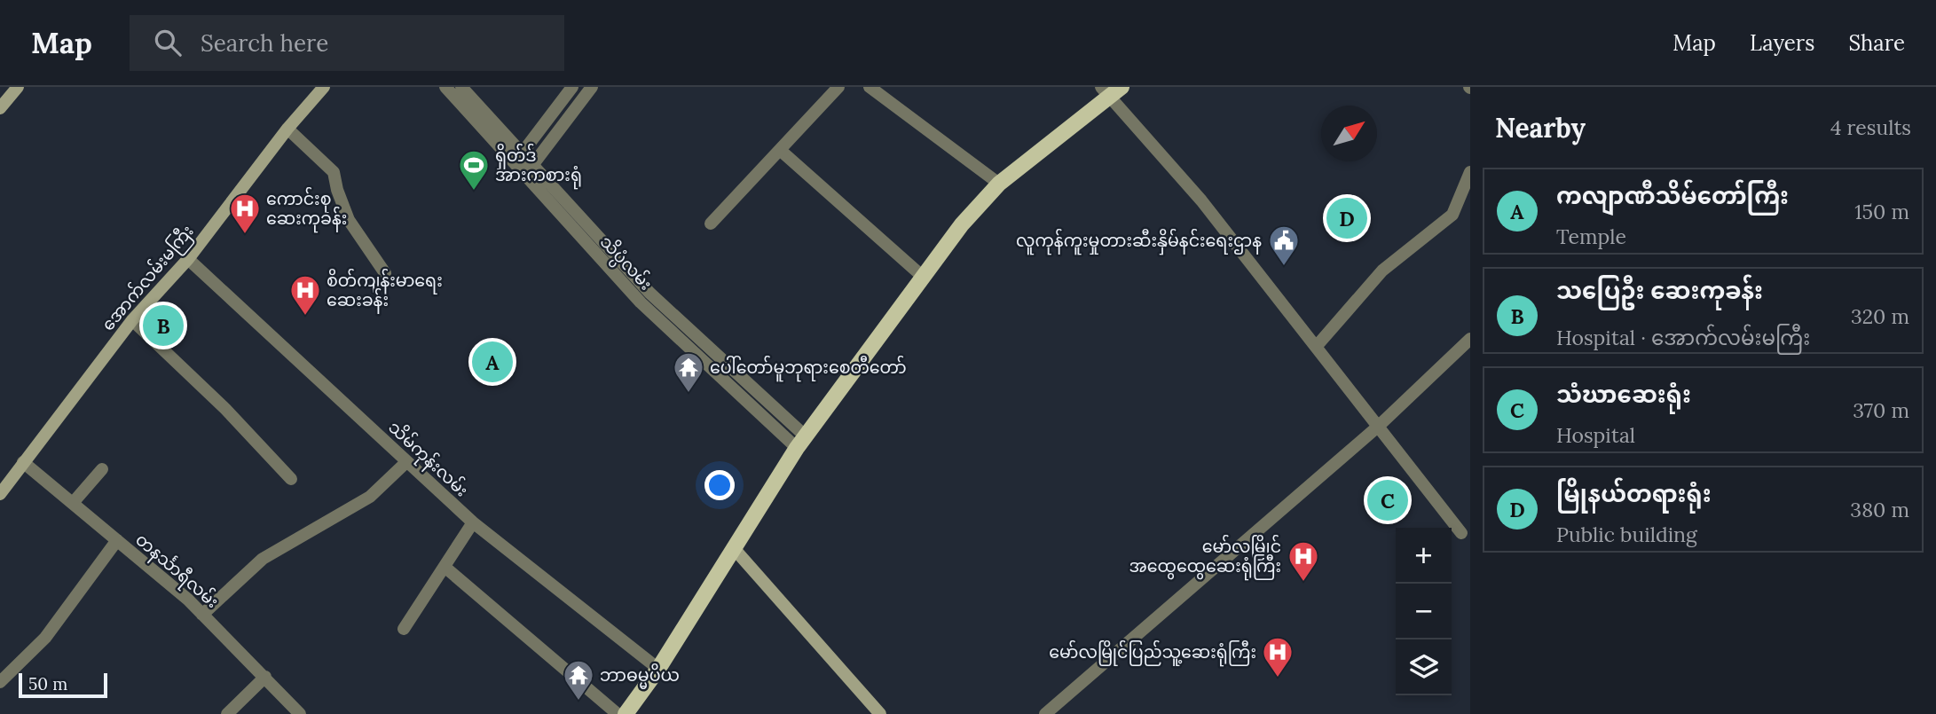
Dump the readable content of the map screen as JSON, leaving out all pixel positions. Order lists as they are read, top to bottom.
{
  "streets": {
    "main road": ["အောက်လမ်းမကြီး"],
    "street": ["သိပ္ပံလမ်း", "သိမ်ကုန်းလမ်း", "တနင်္သာရီလမ်း"]
  },
  "crossings": [
    ["အောက်လမ်းမကြီး", "သိမ်ကုန်းလမ်း"],
    ["အောက်လမ်းမကြီး", "တနင်္သာရီလမ်း"]
  ],
  "places": {
    "sports": ["ရှိတ်ဒ် အားကစားရုံ"],
    "hospital": [
      "ကောင်းစု ဆေးကုခန်း",
      "စိတ်ကျန်းမာရေး ဆေးခန်း",
      "မော်လမြိုင် အထွေထွေဆေးရုံကြီး",
      "မော်လမြိုင်ပြည်သူ့ဆေးရုံကြီး"
    ],
    "public building": ["လူကုန်ကူးမှုတားဆီးနှိမ်နင်းရေးဌာန"],
    "temple": ["ပေါ်တော်မူဘုရားစေတီတော်", "ဘာဓမ္မပိယ"]
  },
  "scale_bar": "50 m",
  "north": "top right",
  "page": {
    "header": "Map",
    "search": "Search here",
    "nav": ["Map", "Layers", "Share"],
    "heading": ["Nearby", "4 results"],
    "list": [
      {
        "mark": "A",
        "name": "ကလျာဏီသိမ်တော်ကြီး",
        "note": "Temple",
        "value": "150 m"
      },
      {
        "mark": "B",
        "name": "သပြေဦး ဆေးကုခန်း",
        "note": "Hospital · အောက်လမ်းမကြီး",
        "value": "320 m"
      },
      {
        "mark": "C",
        "name": "သံဃာဆေးရုံး",
        "note": "Hospital",
        "value": "370 m"
      },
      {
        "mark": "D",
        "name": "မြိုနယ်တရားရုံး",
        "note": "Public building",
        "value": "380 m"
      }
    ],
    "pins": [
      "D",
      "B",
      "A",
      "C"
    ],
    "map_buttons": ["+", "−"],
    "scale": "50 m"
  }
}
